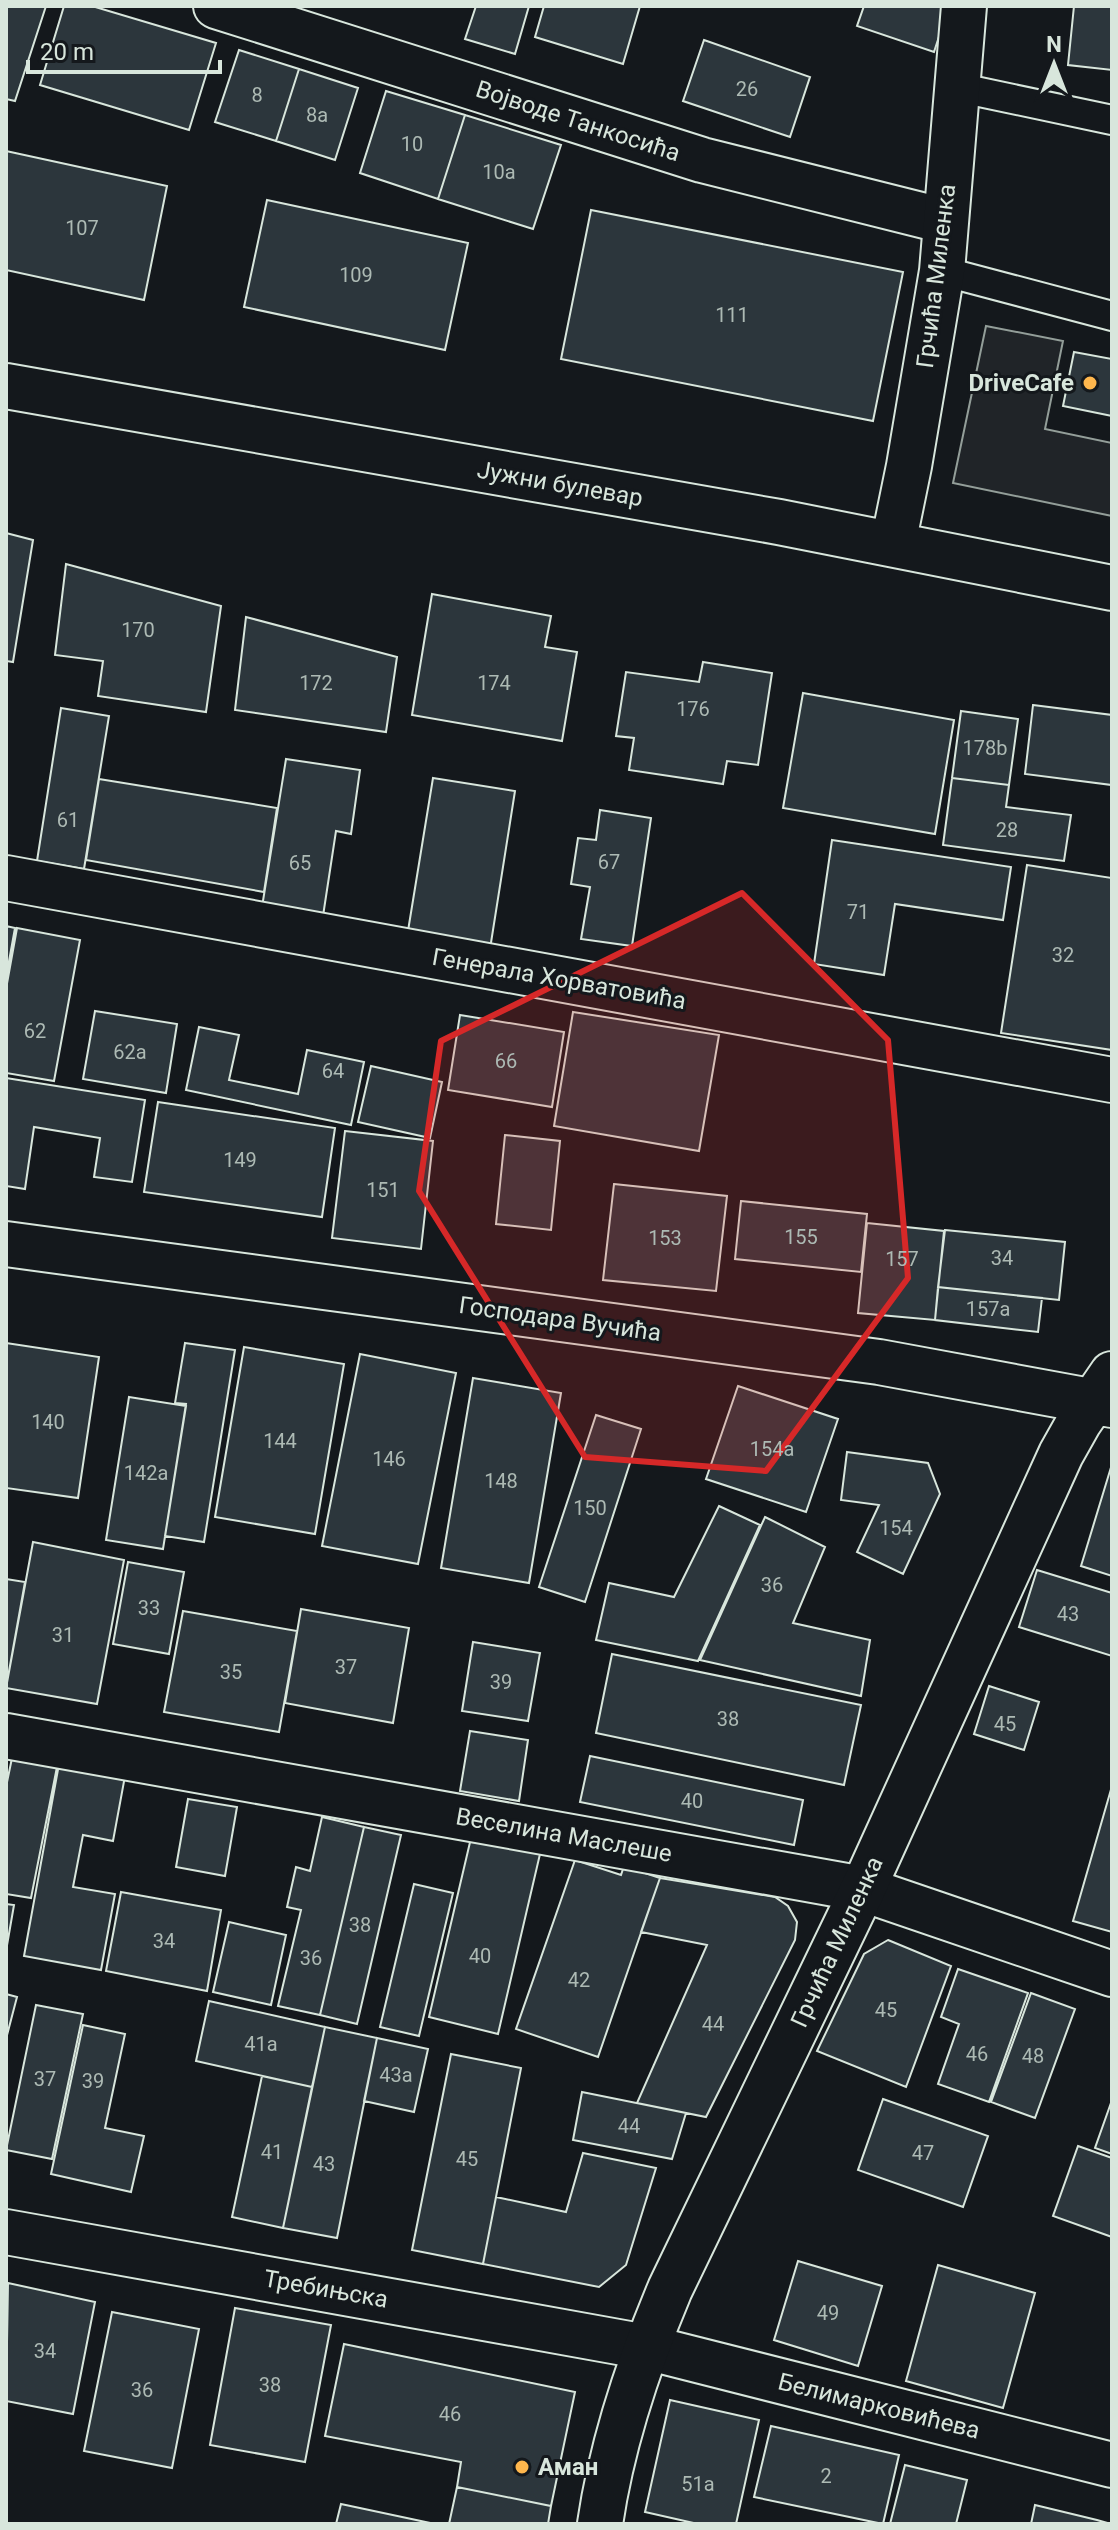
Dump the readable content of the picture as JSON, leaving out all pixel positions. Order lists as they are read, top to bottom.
{
  "streets": {
    "street": [
      "Војводе Танкосића",
      "Грчића Миленка",
      "Јужни булевар",
      "Генерала Хорватовића",
      "Господара Вучића",
      "Веселина Маслеше",
      "Требињска",
      "Белимарковићева"
    ]
  },
  "crossings": [
    ["Војводе Танкосића", "Грчића Миленка"],
    ["Грчића Миленка", "Јужни булевар"],
    ["Грчића Миленка", "Господара Вучића"],
    ["Грчића Миленка", "Веселина Маслеше"],
    ["Грчића Миленка", "Требињска"],
    ["Грчића Миленка", "Белимарковићева"],
    ["Требињска", "Белимарковићева"]
  ],
  "places": ["DriveCafe", "Аман"],
  "house_numbers": [
    "26",
    "8",
    "8a",
    "10",
    "10a",
    "107",
    "109",
    "111",
    "170",
    "172",
    "174",
    "176",
    "178b",
    "61",
    "28",
    "67",
    "65",
    "71",
    "32",
    "62",
    "62a",
    "66",
    "64",
    "149",
    "151",
    "155",
    "153",
    "34",
    "157",
    "157a",
    "140",
    "144",
    "154a",
    "146",
    "142a",
    "148",
    "150",
    "154",
    "36",
    "33",
    "43",
    "31",
    "37",
    "35",
    "39",
    "38",
    "45",
    "40",
    "38",
    "34",
    "40",
    "36",
    "42",
    "45",
    "44",
    "41a",
    "46",
    "48",
    "43a",
    "37",
    "39",
    "44",
    "41",
    "47",
    "45",
    "43",
    "49",
    "34",
    "38",
    "36",
    "46",
    "2",
    "51a"
  ],
  "scale_bar": "20 m",
  "north": "top"
}
